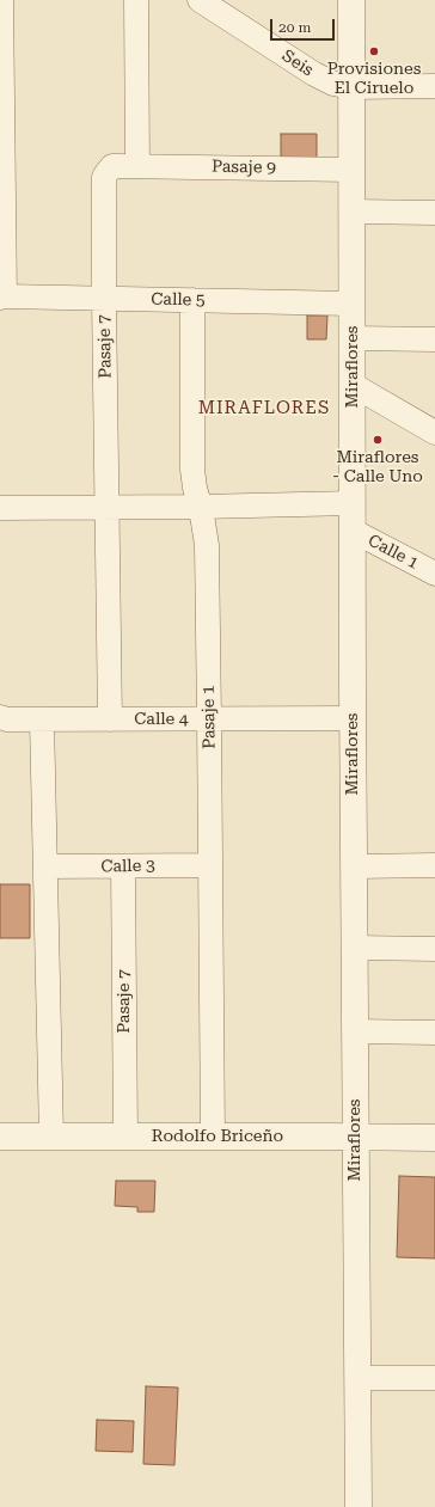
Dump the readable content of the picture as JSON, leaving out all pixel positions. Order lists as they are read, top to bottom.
{
  "streets": {
    "street": [
      "Seis",
      "Pasaje 9",
      "Calle 5",
      "Pasaje 7",
      "Miraflores",
      "Calle 1",
      "Pasaje 1",
      "Calle 4",
      "Calle 3",
      "Rodolfo Briceño"
    ]
  },
  "crossings": [
    ["Seis", "Miraflores"],
    ["Pasaje 9", "Pasaje 7"],
    ["Pasaje 9", "Miraflores"],
    ["Calle 5", "Pasaje 7"],
    ["Calle 5", "Miraflores"],
    ["Calle 5", "Pasaje 1"],
    ["Pasaje 7", "Calle 4"],
    ["Pasaje 7", "Calle 3"],
    ["Pasaje 7", "Rodolfo Briceño"],
    ["Miraflores", "Calle 1"],
    ["Miraflores", "Calle 4"],
    ["Miraflores", "Rodolfo Briceño"],
    ["Pasaje 1", "Calle 4"],
    ["Pasaje 1", "Calle 3"],
    ["Pasaje 1", "Rodolfo Briceño"]
  ],
  "districts": ["MIRAFLORES"],
  "places": ["Provisiones El Ciruelo", "Miraflores - Calle Uno"],
  "scale_bar": "20 m"
}
